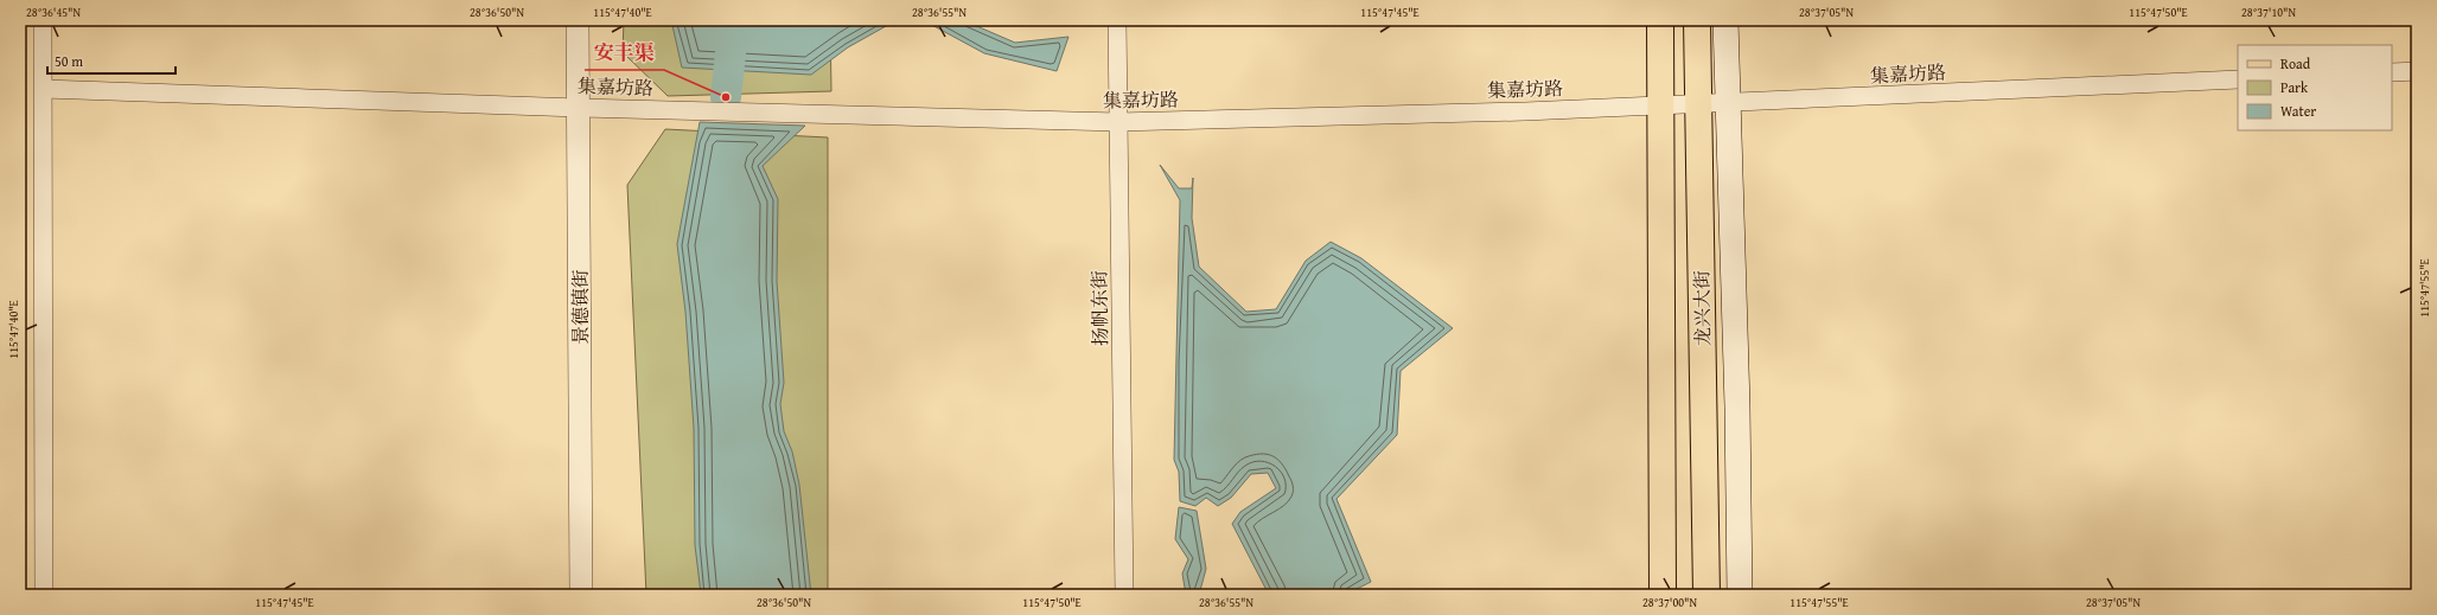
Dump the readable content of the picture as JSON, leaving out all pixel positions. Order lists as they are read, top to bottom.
{
  "streets": {
    "main road": ["龙兴大街"],
    "street": ["集嘉坊路", "景德镇街", "扬帆东街"]
  },
  "crossings": [
    ["集嘉坊路", "景德镇街"],
    ["集嘉坊路", "扬帆东街"],
    ["集嘉坊路", "龙兴大街"]
  ],
  "places": ["安丰渠"],
  "legend": ["Road", "Park", "Water"],
  "scale_bar": "50 m",
  "coordinates": [
    "28°36'45\"N",
    "28°36'50\"N",
    "115°47'40\"E",
    "28°36'55\"N",
    "115°47'45\"E",
    "28°37'05\"N",
    "115°47'50\"E",
    "28°37'10\"N",
    "115°47'55\"E",
    "28°37'00\"N"
  ]
}
